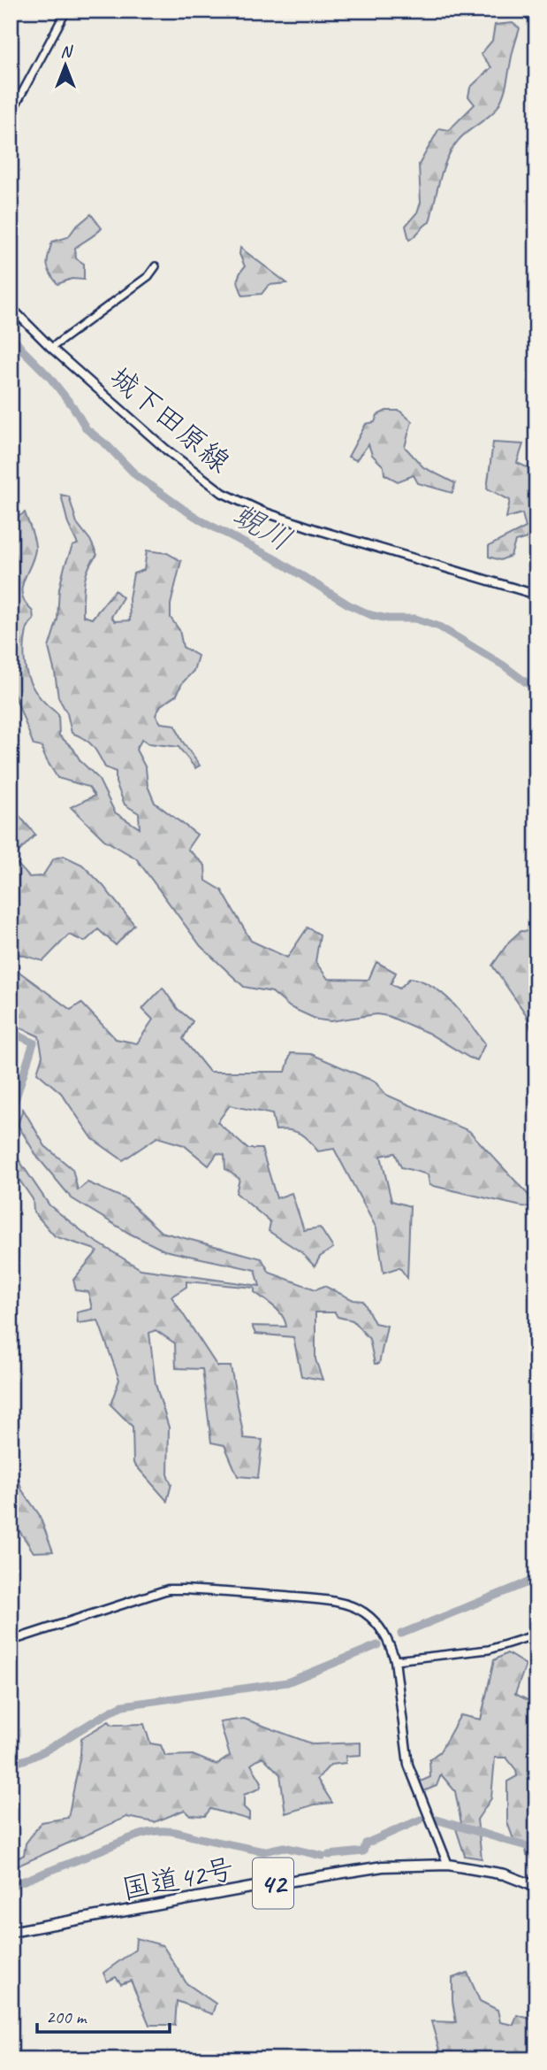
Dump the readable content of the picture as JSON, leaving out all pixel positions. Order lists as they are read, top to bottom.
{
  "streets": {
    "highway": ["国道42号", "42"],
    "main road": ["城下田原線"]
  },
  "water": ["蜆川"],
  "scale_bar": "200 m",
  "north": "top"
}
